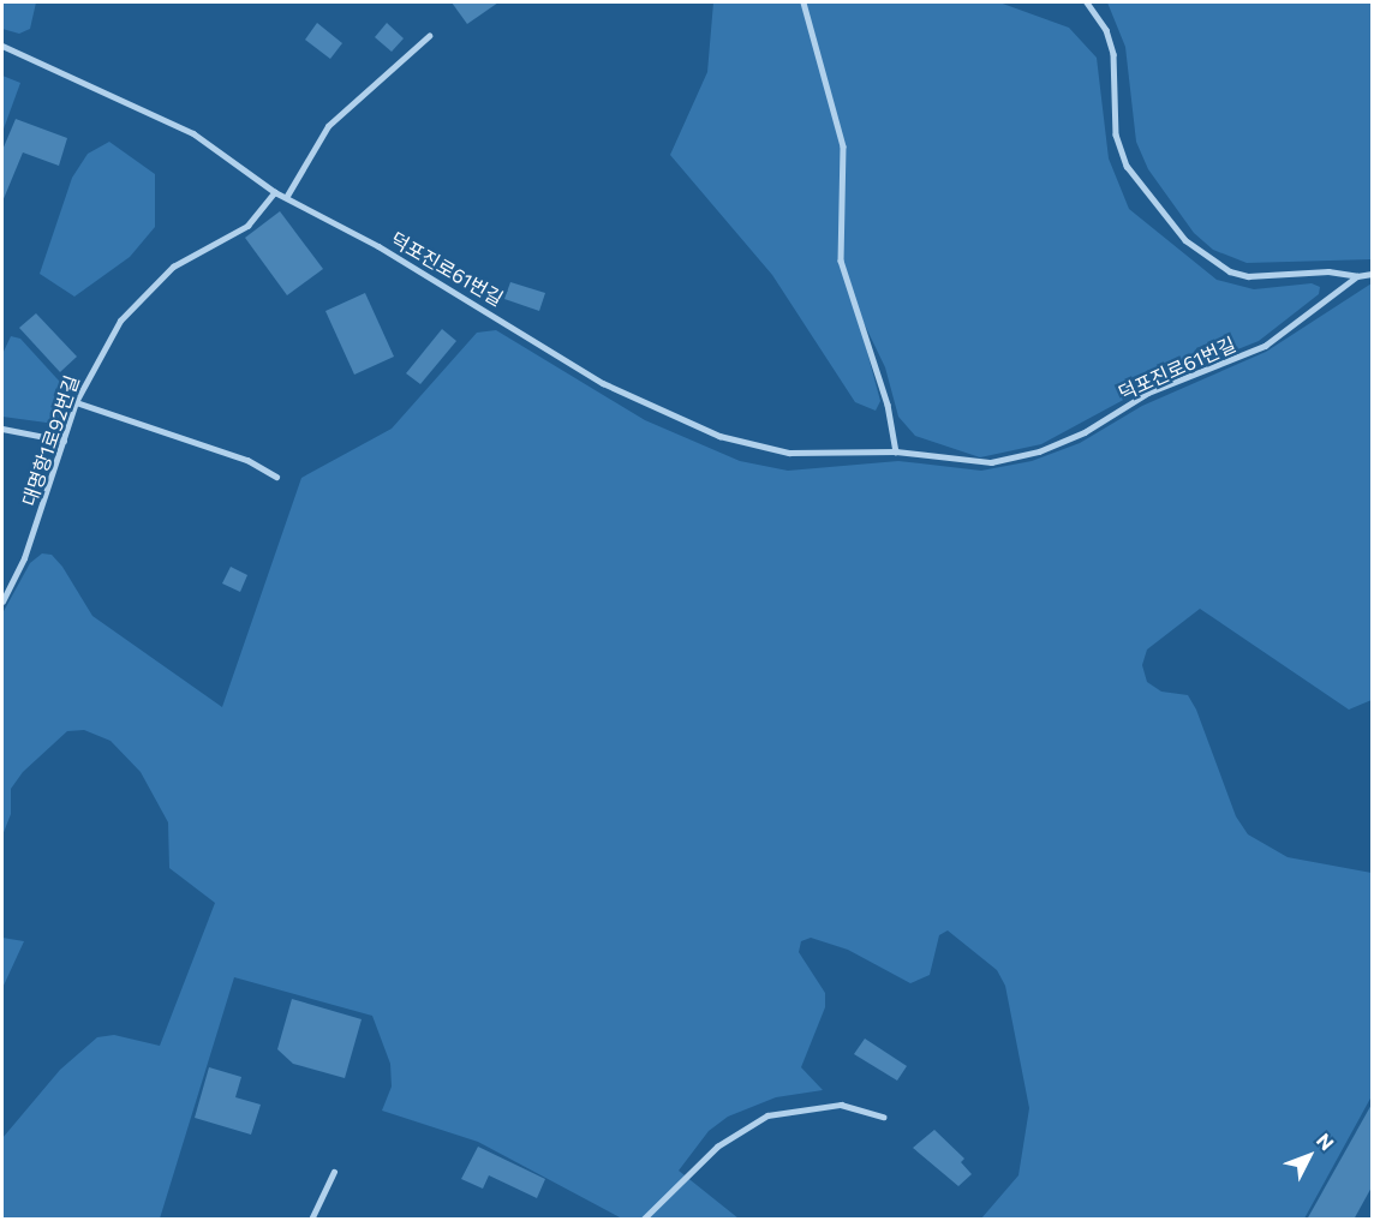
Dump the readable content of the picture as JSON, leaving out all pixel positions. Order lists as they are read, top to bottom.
{
  "streets": {
    "lane": ["덕포진로61번길", "대명항1로92번길"]
  },
  "crossings": [
    ["덕포진로61번길", "대명항1로92번길"]
  ],
  "north": "top right"
}
